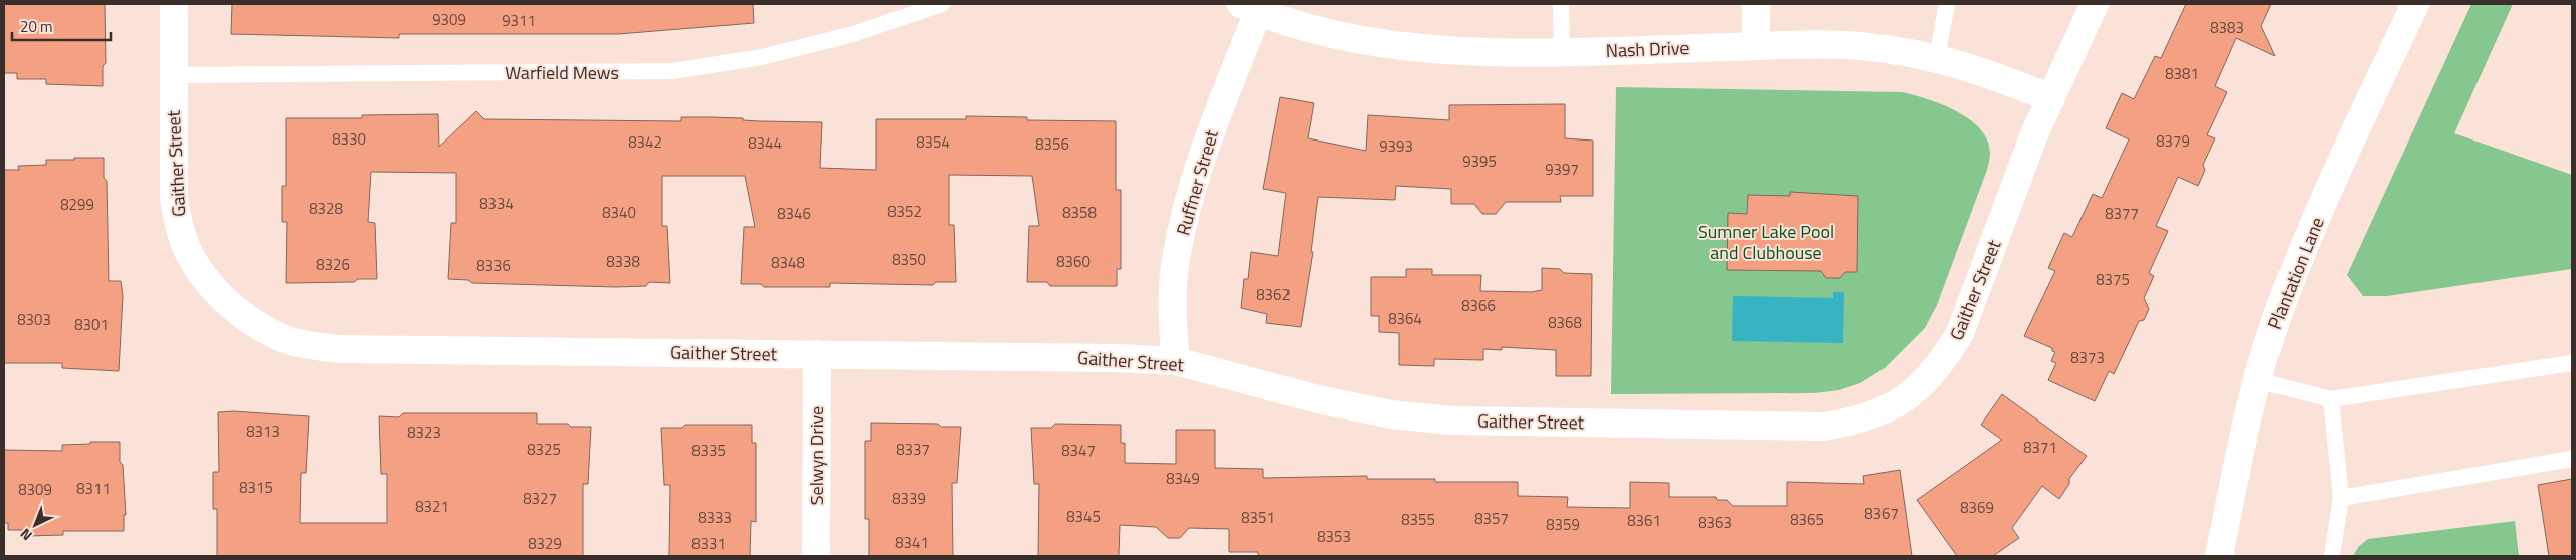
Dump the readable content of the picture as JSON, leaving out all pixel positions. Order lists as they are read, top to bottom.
{
  "streets": {
    "street": [
      "Nash Drive",
      "Gaither Street",
      "Ruffner Street",
      "Plantation Lane",
      "Selwyn Drive"
    ],
    "lane": ["Warfield Mews"]
  },
  "crossings": [
    ["Nash Drive", "Gaither Street"],
    ["Nash Drive", "Ruffner Street"],
    ["Warfield Mews", "Gaither Street"],
    ["Gaither Street", "Ruffner Street"],
    ["Gaither Street", "Selwyn Drive"]
  ],
  "parks": ["Sumner Lake Pool and Clubhouse"],
  "house_numbers": [
    "9309",
    "9311",
    "8383",
    "8381",
    "8330",
    "8379",
    "8342",
    "8354",
    "8344",
    "8356",
    "9393",
    "9395",
    "9397",
    "8334",
    "8299",
    "8328",
    "8352",
    "8340",
    "8358",
    "8346",
    "8377",
    "8350",
    "8338",
    "8360",
    "8348",
    "8326",
    "8336",
    "8375",
    "8362",
    "8366",
    "8364",
    "8303",
    "8368",
    "8301",
    "8373",
    "8313",
    "8323",
    "8371",
    "8325",
    "8337",
    "8335",
    "8347",
    "8349",
    "8315",
    "8311",
    "8309",
    "8327",
    "8339",
    "8321",
    "8369",
    "8367",
    "8345",
    "8333",
    "8351",
    "8357",
    "8355",
    "8365",
    "8361",
    "8363",
    "8359",
    "8353",
    "8341",
    "8329",
    "8331"
  ],
  "scale_bar": "20 m",
  "north": "bottom left"
}
